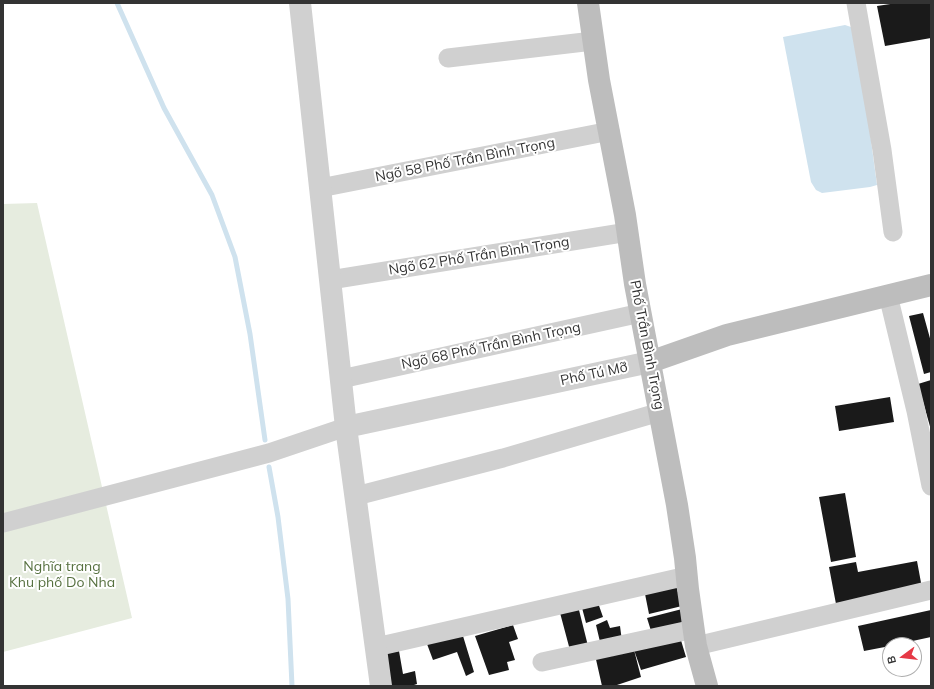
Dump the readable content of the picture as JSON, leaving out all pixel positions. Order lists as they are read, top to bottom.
{
  "streets": {
    "main road": ["Phố Trần Bình Trọng", "Phố Tú Mỡ"],
    "street": ["Ngõ 58 Phố Trần Bình Trọng", "Ngõ 62 Phố Trần Bình Trọng", "Ngõ 68 Phố Trần Bình Trọng"]
  },
  "crossings": [
    ["Ngõ 58 Phố Trần Bình Trọng", "Phố Trần Bình Trọng"],
    ["Ngõ 62 Phố Trần Bình Trọng", "Phố Trần Bình Trọng"],
    ["Phố Trần Bình Trọng", "Ngõ 68 Phố Trần Bình Trọng"],
    ["Phố Trần Bình Trọng", "Phố Tú Mỡ"]
  ],
  "parks": ["Nghĩa trang Khu phố Do Nha"],
  "north": "left"
}
